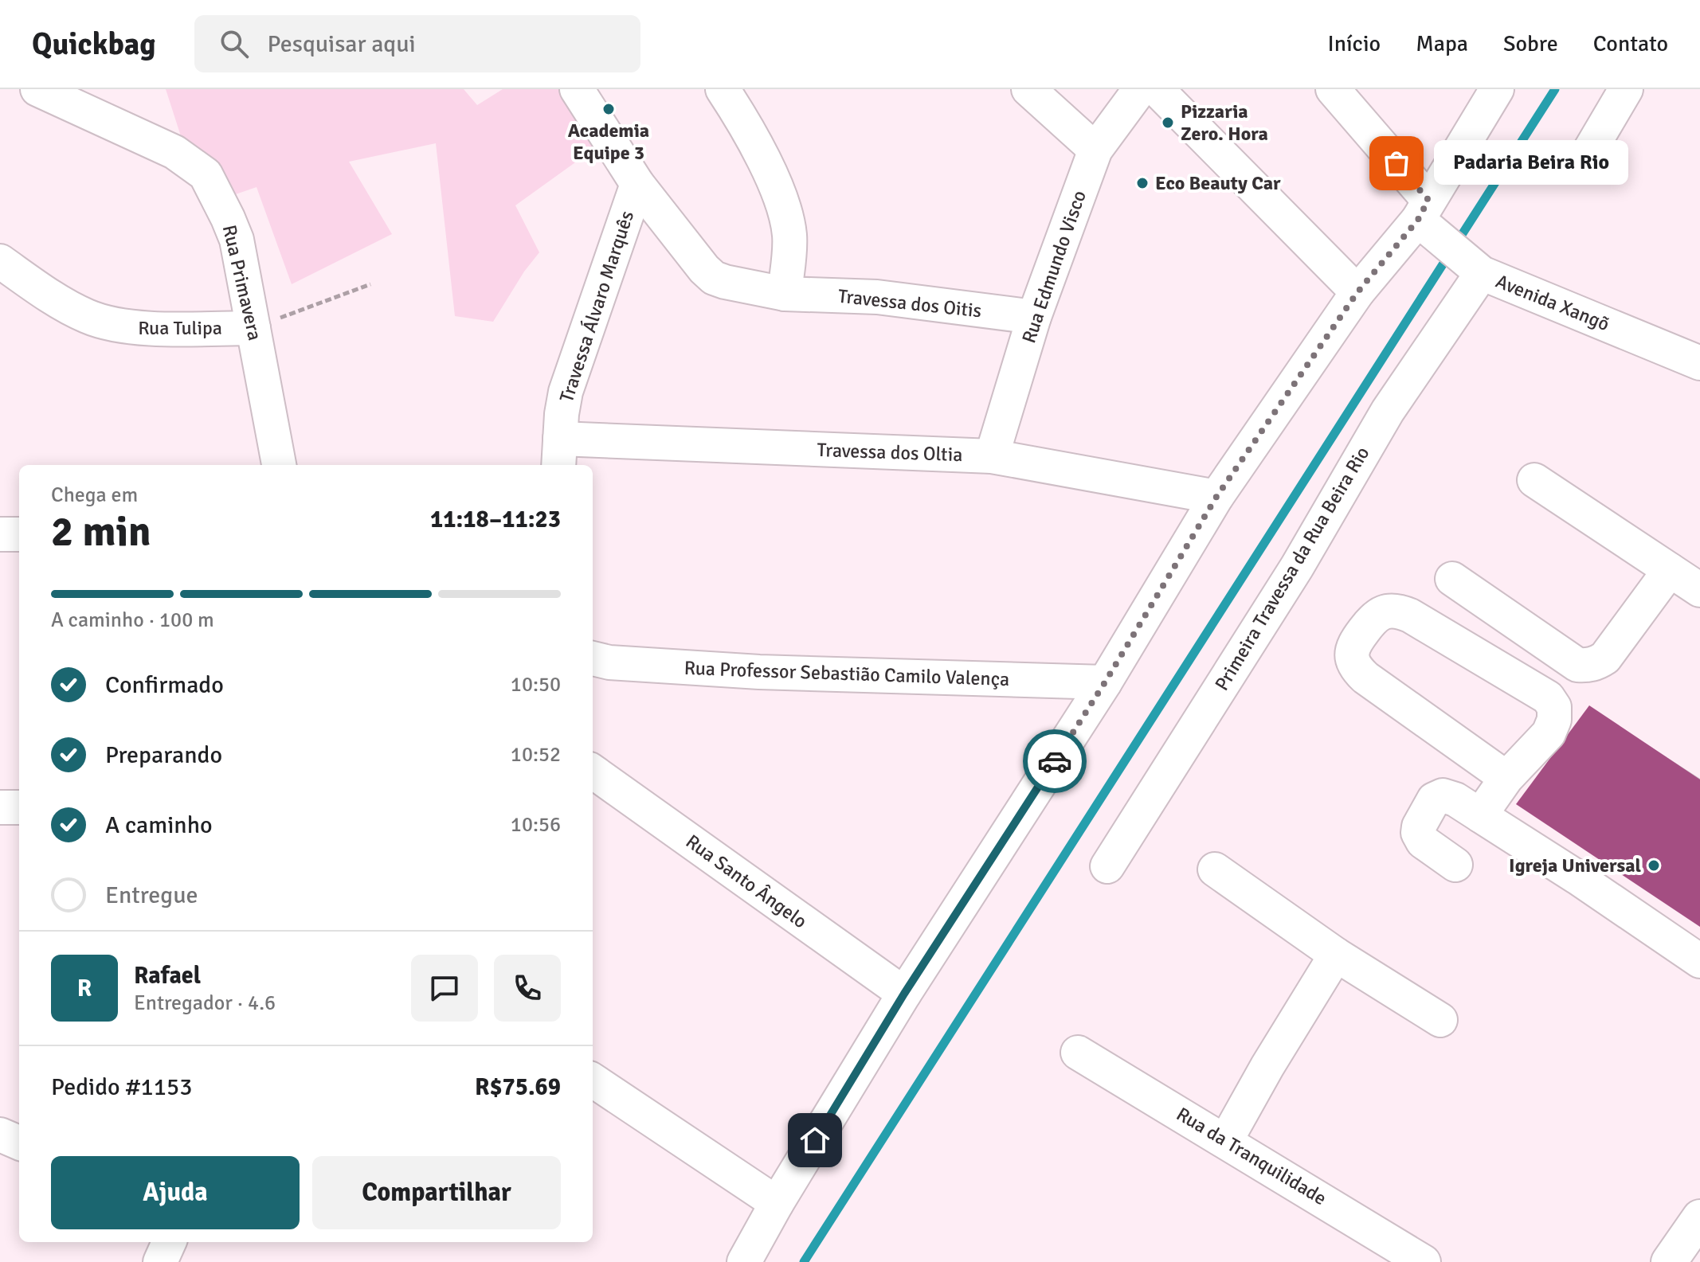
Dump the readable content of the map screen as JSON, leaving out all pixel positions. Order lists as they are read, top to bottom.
{
  "streets": {
    "street": [
      "Rua Edmundo Visco",
      "Rua Primavera",
      "Avenida Xangõ",
      "Travessa dos Oitis",
      "Travessa Álvaro Marquês",
      "Rua Tulipa",
      "Travessa dos Oltia",
      "Primeira Travessa da Rua Beira Rio",
      "Rua Professor Sebastião Camilo Valença",
      "Rua Santo Ângelo",
      "Rua da Tranquilidade"
    ]
  },
  "crossings": [
    ["Rua Edmundo Visco", "Travessa dos Oitis"],
    ["Rua Edmundo Visco", "Travessa dos Oltia"],
    ["Rua Primavera", "Rua Tulipa"],
    ["Avenida Xangõ", "Primeira Travessa da Rua Beira Rio"],
    ["Travessa dos Oitis", "Travessa Álvaro Marquês"],
    ["Travessa Álvaro Marquês", "Travessa dos Oltia"]
  ],
  "places": [
    "Academia Equipe 3",
    "Pizzaria Zero. Hora",
    "Padaria Beira Rio",
    "Eco Beauty Car",
    "Igreja Universal"
  ],
  "page": {
    "header": "Quickbag",
    "search": "Pesquisar aqui",
    "nav": [
      "Início",
      "Mapa",
      "Sobre",
      "Contato"
    ],
    "bubble": "Padaria Beira Rio",
    "heading": ["2 min", "Chega em", "11:18–11:23"],
    "panel": [
      "Rafael",
      "Entregador · 4.6",
      "Pedido #1153",
      "R$75.69"
    ],
    "bar": "A caminho · 100 m",
    "list": [
      ["Confirmado", "10:50"],
      ["Preparando", "10:52"],
      ["A caminho", "10:56"],
      "Entregue"
    ],
    "round": "R",
    "buttons": ["Ajuda", "Compartilhar"]
  }
}
